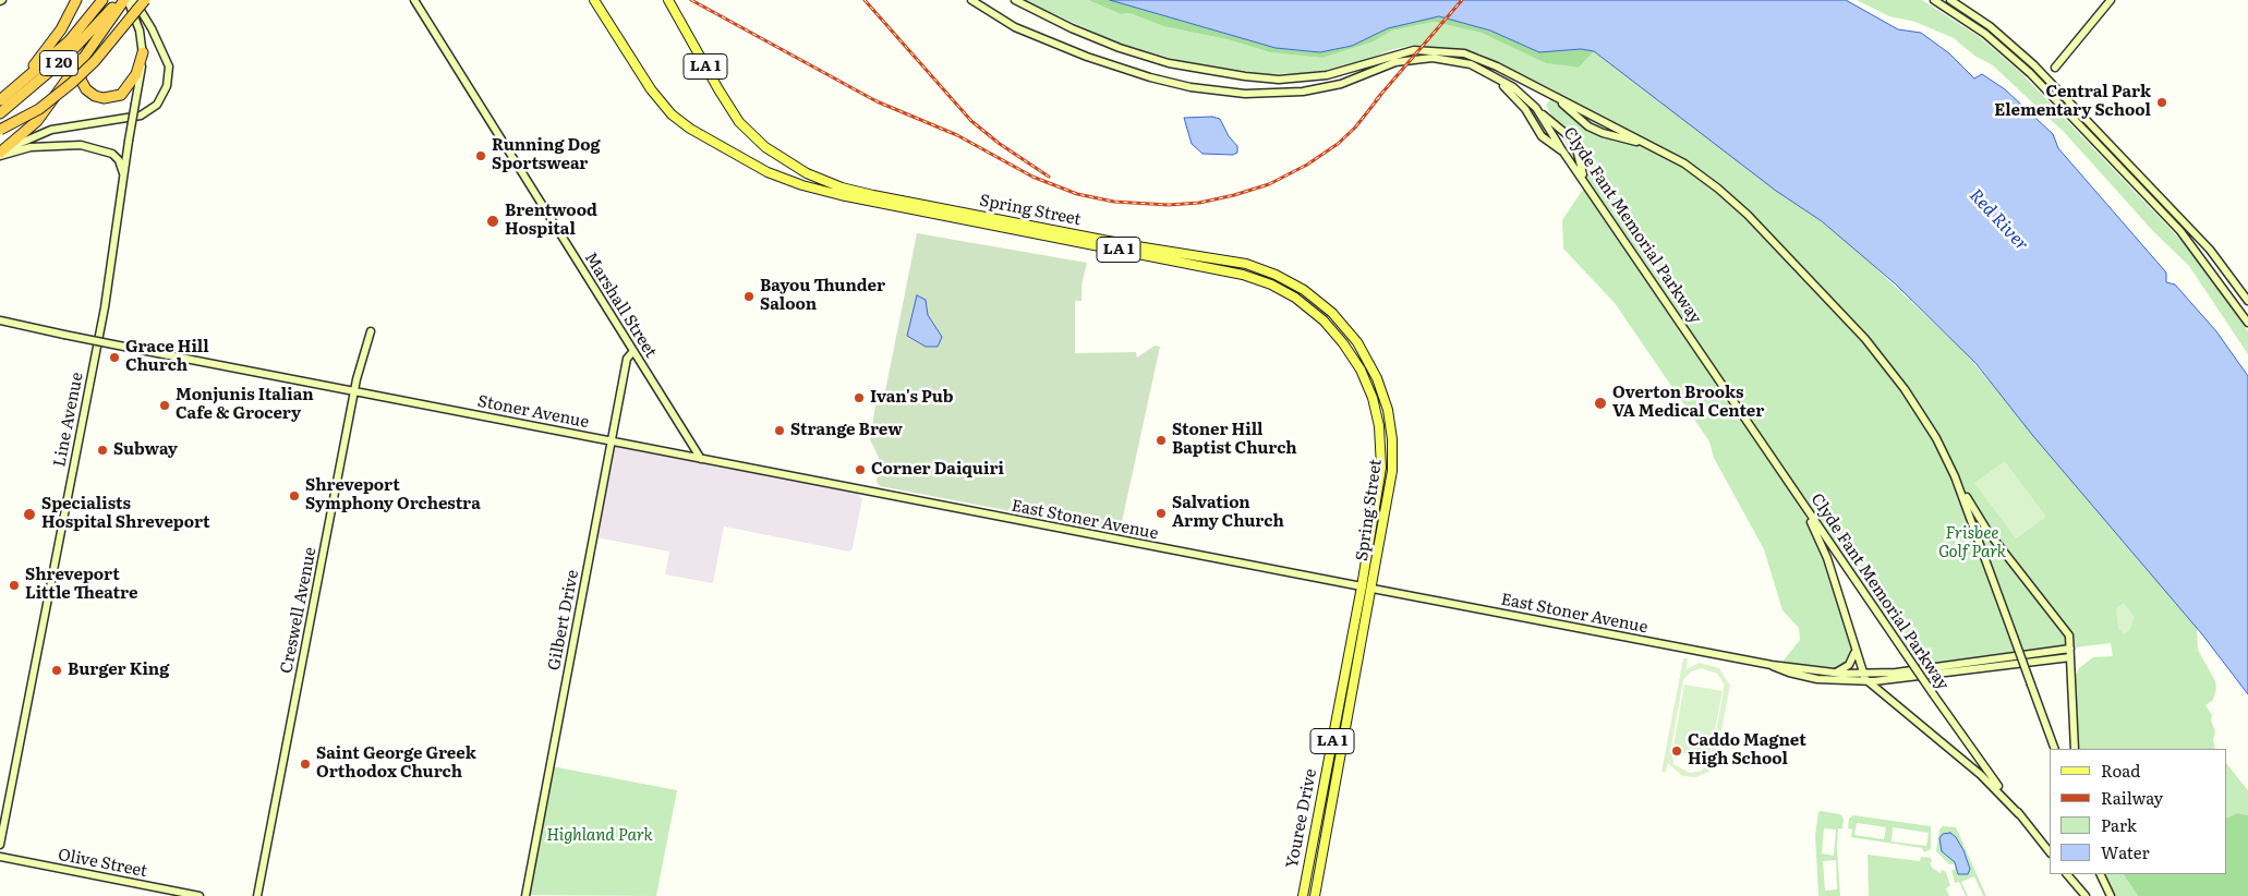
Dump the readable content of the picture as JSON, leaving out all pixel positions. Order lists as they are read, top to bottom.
{
  "streets": {
    "highway": ["I 20"],
    "main road": [
      "LA 1",
      "Spring Street",
      "Clyde Fant Memorial Parkway",
      "Marshall Street",
      "Stoner Avenue",
      "Line Avenue",
      "East Stoner Avenue",
      "Creswell Avenue",
      "Gilbert Drive",
      "Youree Drive",
      "Olive Street"
    ]
  },
  "crossings": [
    ["I 20", "Line Avenue"],
    ["Spring Street", "East Stoner Avenue"],
    ["Spring Street", "Youree Drive"],
    ["Marshall Street", "Stoner Avenue"],
    ["Marshall Street", "Gilbert Drive"],
    ["Stoner Avenue", "East Stoner Avenue"],
    ["Stoner Avenue", "Creswell Avenue"],
    ["Stoner Avenue", "Gilbert Drive"],
    ["East Stoner Avenue", "Youree Drive"]
  ],
  "water": ["Red River"],
  "parks": ["Frisbee Golf Park", "Highland Park"],
  "places": [
    "Central Park Elementary School",
    "Running Dog Sportswear",
    "Brentwood Hospital",
    "Bayou Thunder Saloon",
    "Grace Hill Church",
    "Ivan's Pub",
    "Overton Brooks VA Medical Center",
    "Monjunis Italian Cafe & Grocery",
    "Strange Brew",
    "Stoner Hill Baptist Church",
    "Subway",
    "Corner Daiquiri",
    "Shreveport Symphony Orchestra",
    "Salvation Army Church",
    "Specialists Hospital Shreveport",
    "Shreveport Little Theatre",
    "Burger King",
    "Caddo Magnet High School",
    "Saint George Greek Orthodox Church"
  ],
  "legend": [
    "Road",
    "Railway",
    "Park",
    "Water"
  ]
}
